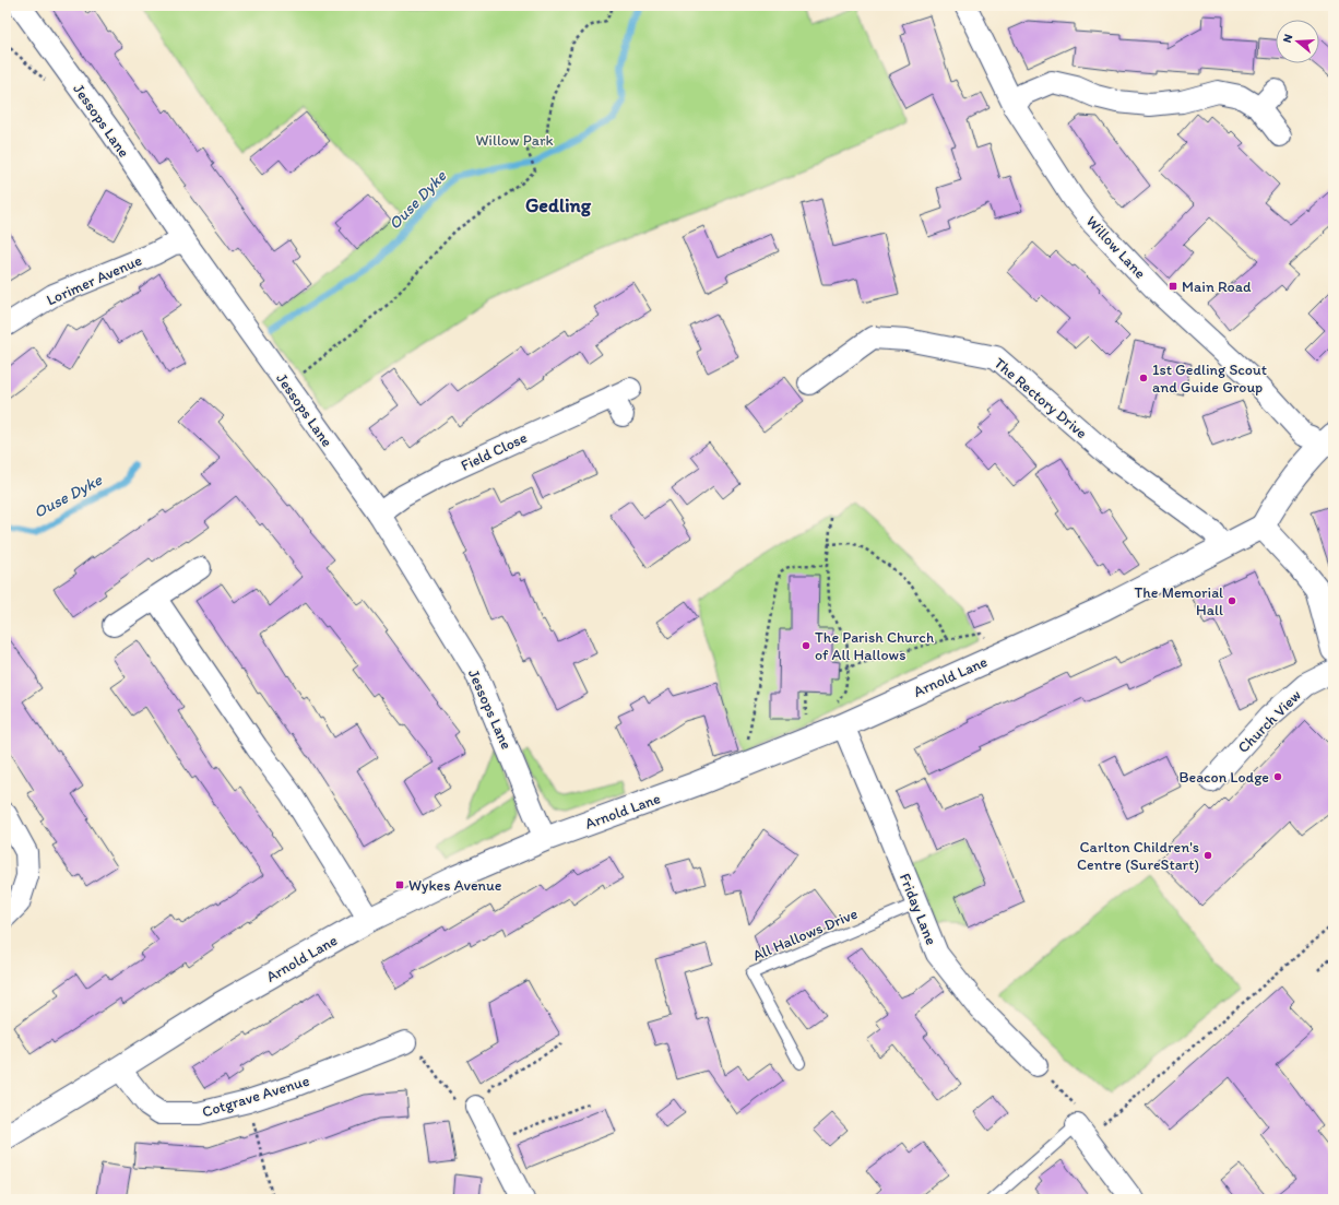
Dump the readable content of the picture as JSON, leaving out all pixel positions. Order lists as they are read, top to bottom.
{
  "streets": {
    "street": [
      "Jessops Lane",
      "Willow Lane",
      "Lorimer Avenue",
      "The Rectory Drive",
      "Field Close",
      "Arnold Lane",
      "Church View",
      "Friday Lane",
      "Cotgrave Avenue"
    ],
    "lane": ["All Hallows Drive"]
  },
  "crossings": [
    ["Jessops Lane", "Lorimer Avenue"],
    ["Jessops Lane", "Field Close"],
    ["Jessops Lane", "Arnold Lane"],
    ["The Rectory Drive", "Arnold Lane"],
    ["Arnold Lane", "Friday Lane"],
    ["Arnold Lane", "Cotgrave Avenue"],
    ["Friday Lane", "All Hallows Drive"]
  ],
  "districts": ["Gedling"],
  "water": ["Ouse Dyke"],
  "parks": ["Willow Park"],
  "places": {
    "transit": ["Main Road", "Wykes Avenue"],
    "other": [
      "1st Gedling Scout and Guide Group",
      "The Memorial Hall",
      "The Parish Church of All Hallows",
      "Beacon Lodge",
      "Carlton Children's Centre (SureStart)"
    ]
  },
  "north": "left"
}
